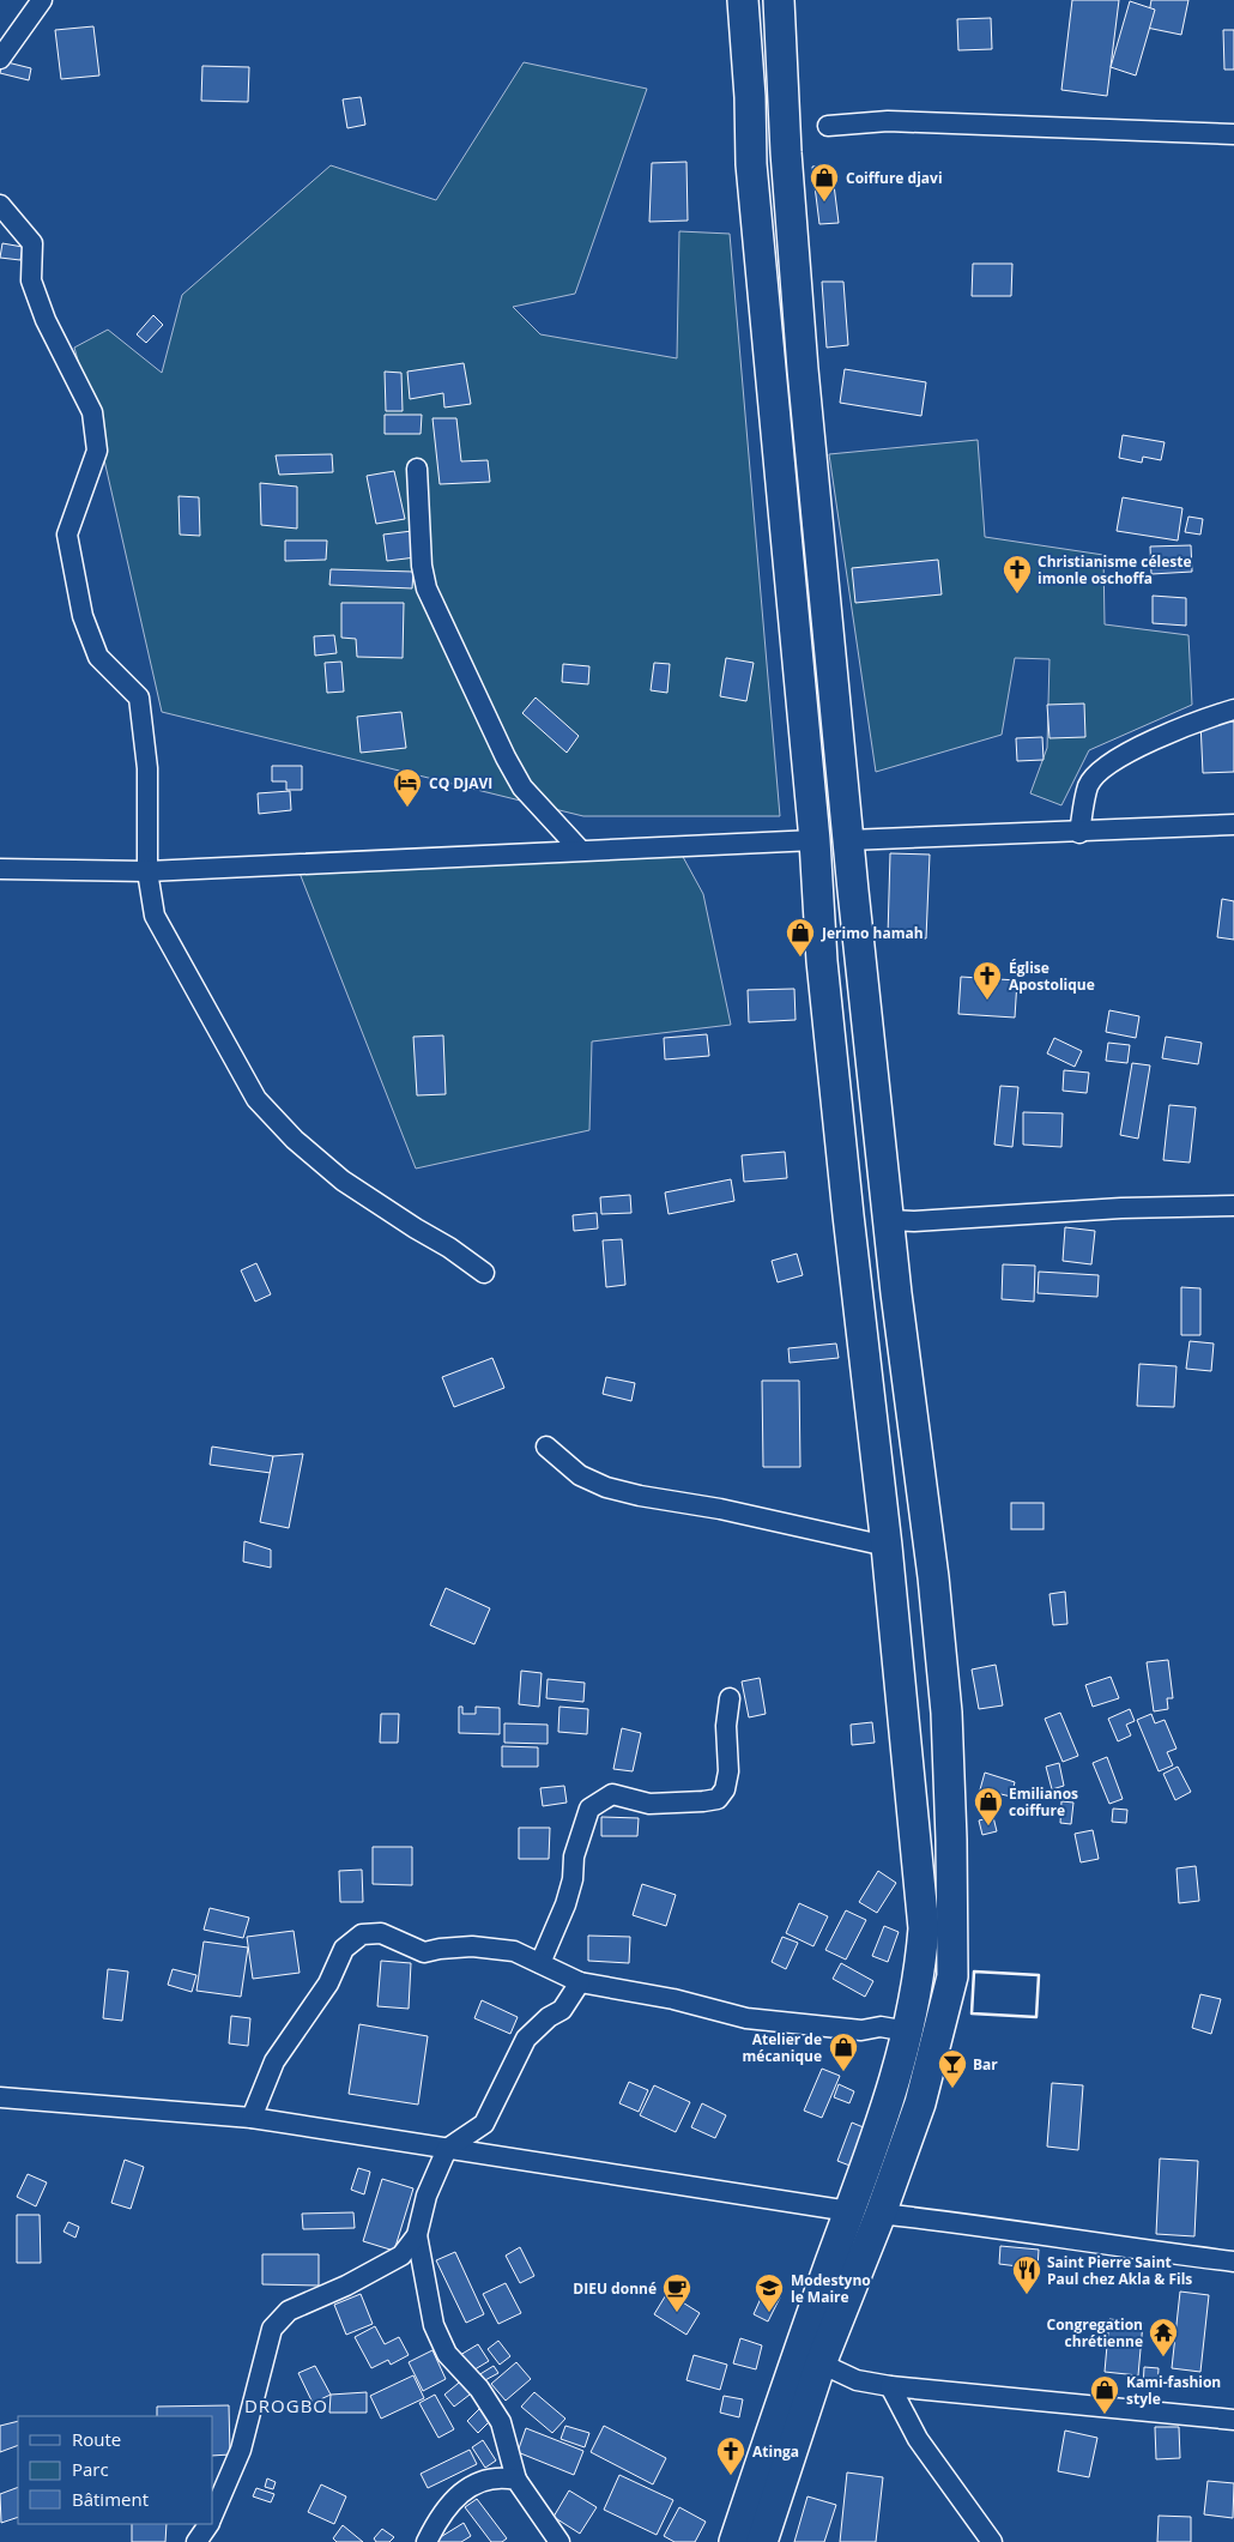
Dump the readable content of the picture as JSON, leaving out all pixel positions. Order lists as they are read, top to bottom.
{
  "districts": ["DROGBO"],
  "places": {
    "shop": [
      "Coiffure djavi",
      "Jerimo hamah",
      "Emilianos coiffure",
      "Atelier de mécanique",
      "Kami-fashion style"
    ],
    "church": ["Christianisme céleste imonle oschoffa", "Église Apostolique", "Atinga"],
    "hotel": ["CQ DJAVI"],
    "bar": ["Bar"],
    "restaurant": ["Saint Pierre Saint Paul chez Akla & Fils"],
    "cafe": ["DIEU donné"],
    "school or university": ["Modestyno le Maire"],
    "temple": ["Congregation chrétienne"]
  },
  "legend": ["Route", "Parc", "Bâtiment"]
}
